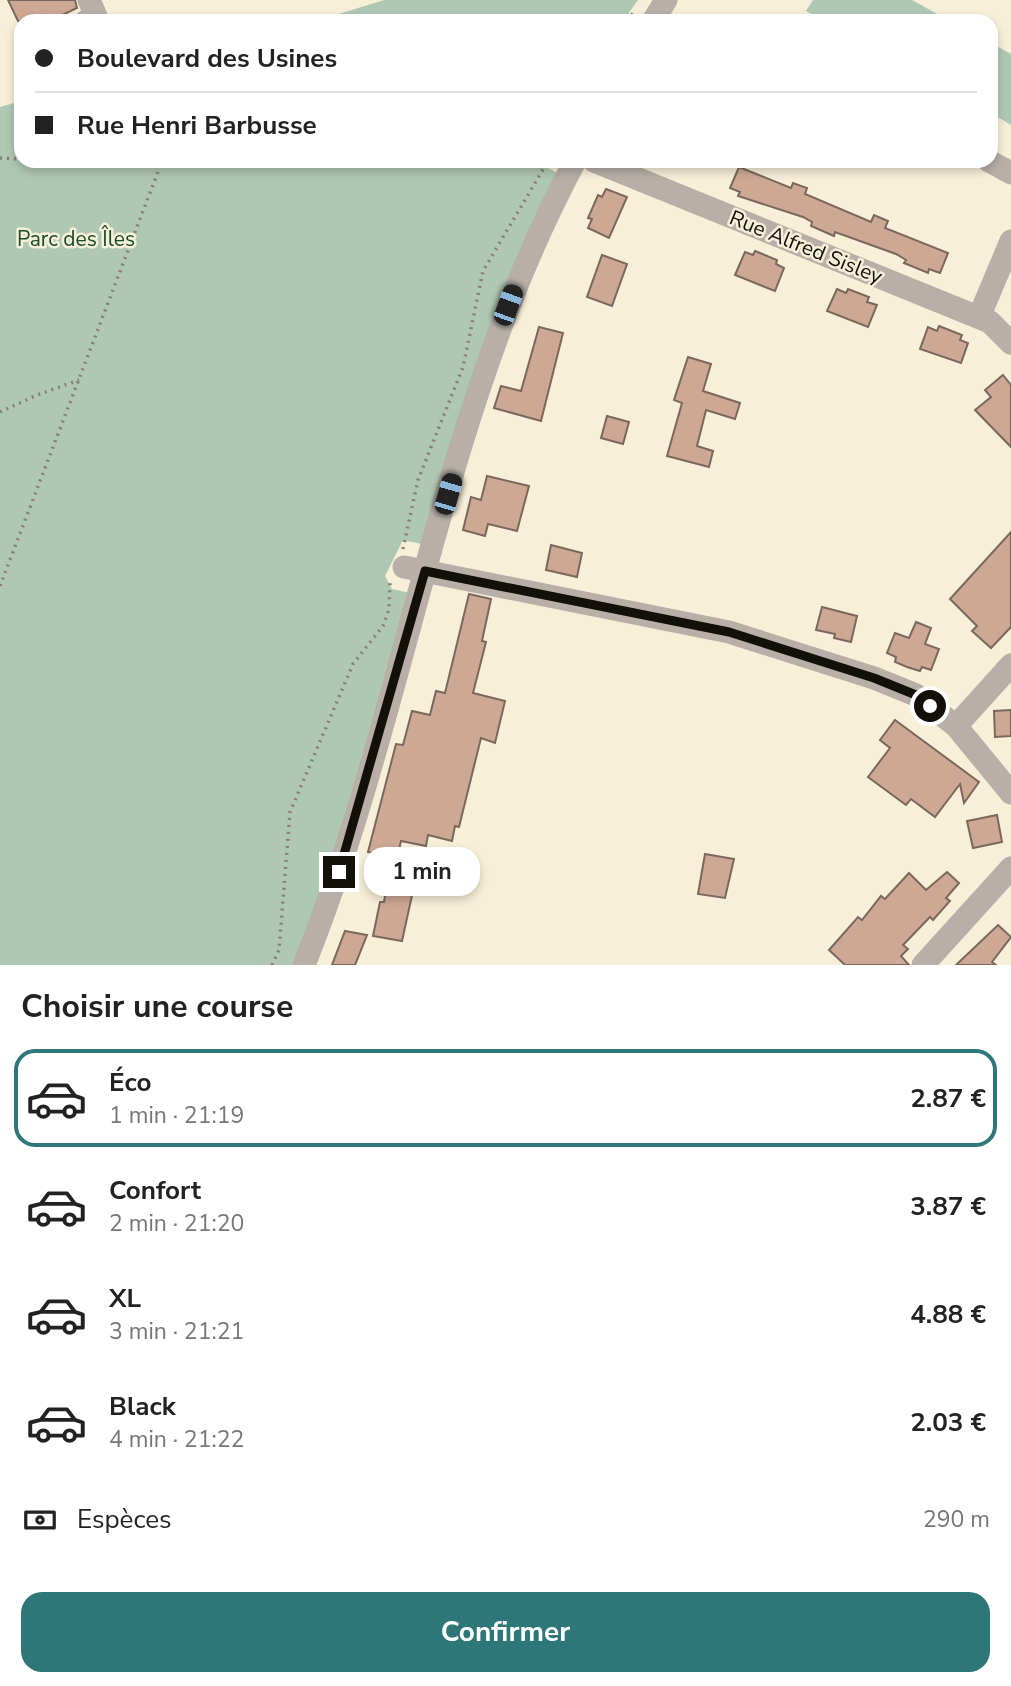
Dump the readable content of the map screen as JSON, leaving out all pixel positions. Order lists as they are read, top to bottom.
{
  "streets": {
    "street": ["Rue Alfred Sisley"]
  },
  "parks": ["Parc des Îles"],
  "page": {
    "banner": ["Boulevard des Usines", "Rue Henri Barbusse"],
    "bubble": "1 min",
    "heading": "Choisir une course",
    "list": [
      {
        "name": "Éco",
        "note": "1 min · 21:19",
        "value": "2.87 €"
      },
      {
        "name": "Confort",
        "note": "2 min · 21:20",
        "value": "3.87 €"
      },
      {
        "name": "XL",
        "note": "3 min · 21:21",
        "value": "4.88 €"
      },
      {
        "name": "Black",
        "note": "4 min · 21:22",
        "value": "2.03 €"
      }
    ],
    "pay": ["Espèces", "290 m"],
    "buttons": "Confirmer"
  }
}
